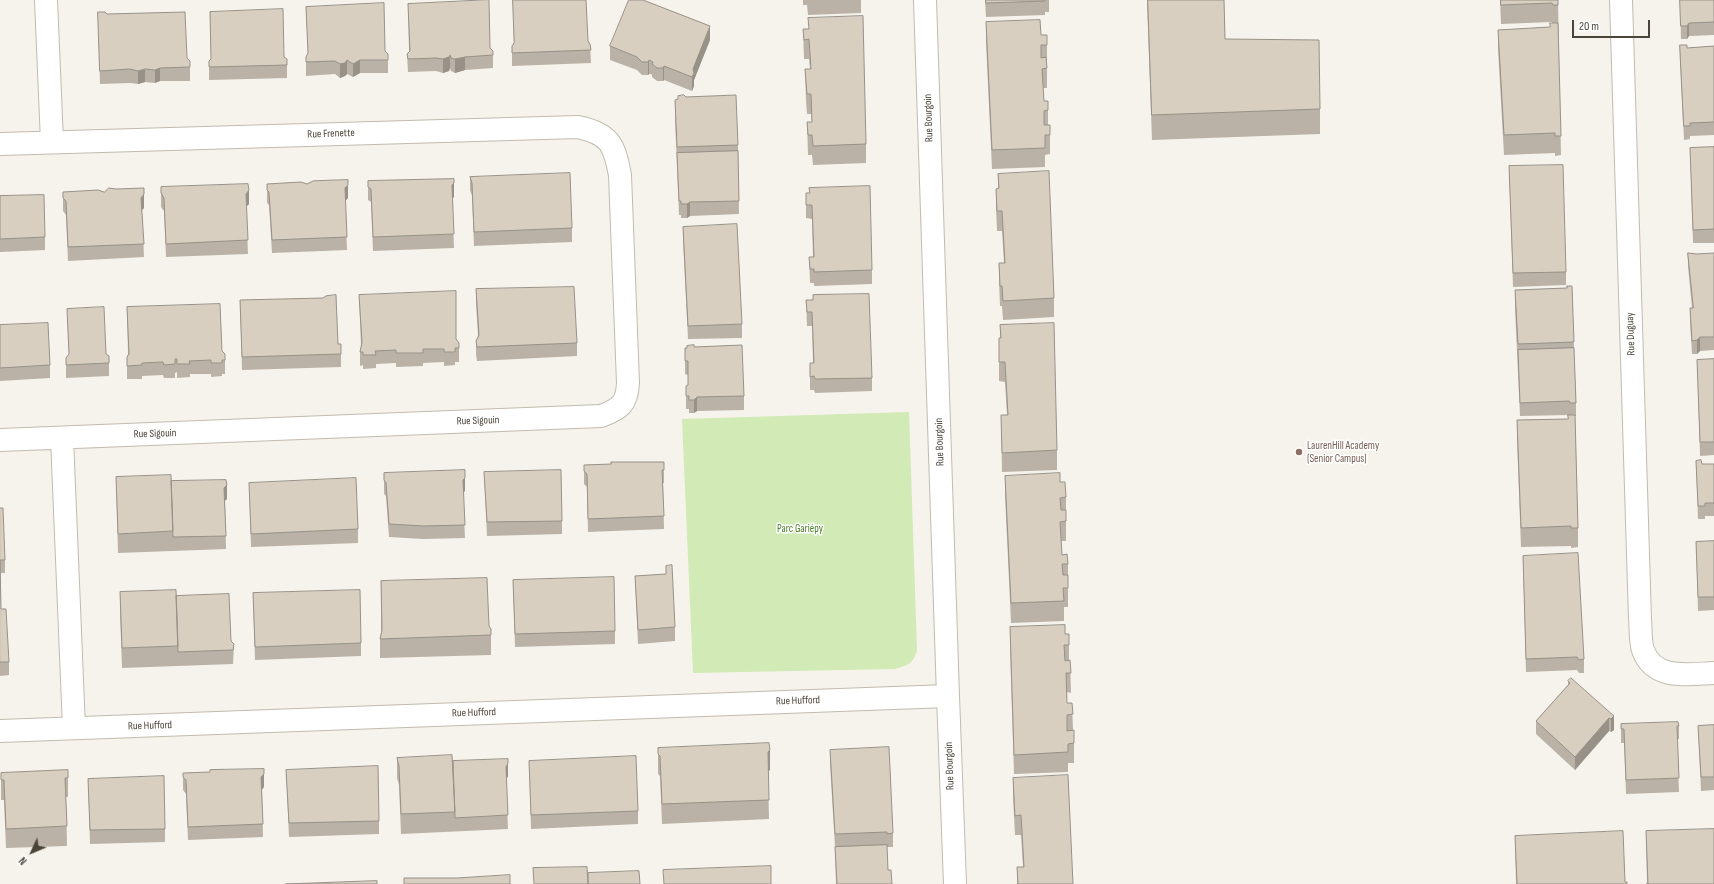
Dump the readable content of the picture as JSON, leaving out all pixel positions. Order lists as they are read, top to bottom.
{
  "streets": {
    "street": [
      "Rue Bourgoin",
      "Rue Frenette",
      "Rue Duguay",
      "Rue Sigouin",
      "Rue Hufford"
    ]
  },
  "crossings": [
    ["Rue Bourgoin", "Rue Hufford"],
    ["Rue Frenette", "Rue Sigouin"]
  ],
  "parks": ["Parc Gariépy"],
  "places": ["LaurenHill Academy (Senior Campus)"],
  "scale_bar": "20 m",
  "north": "bottom left"
}
